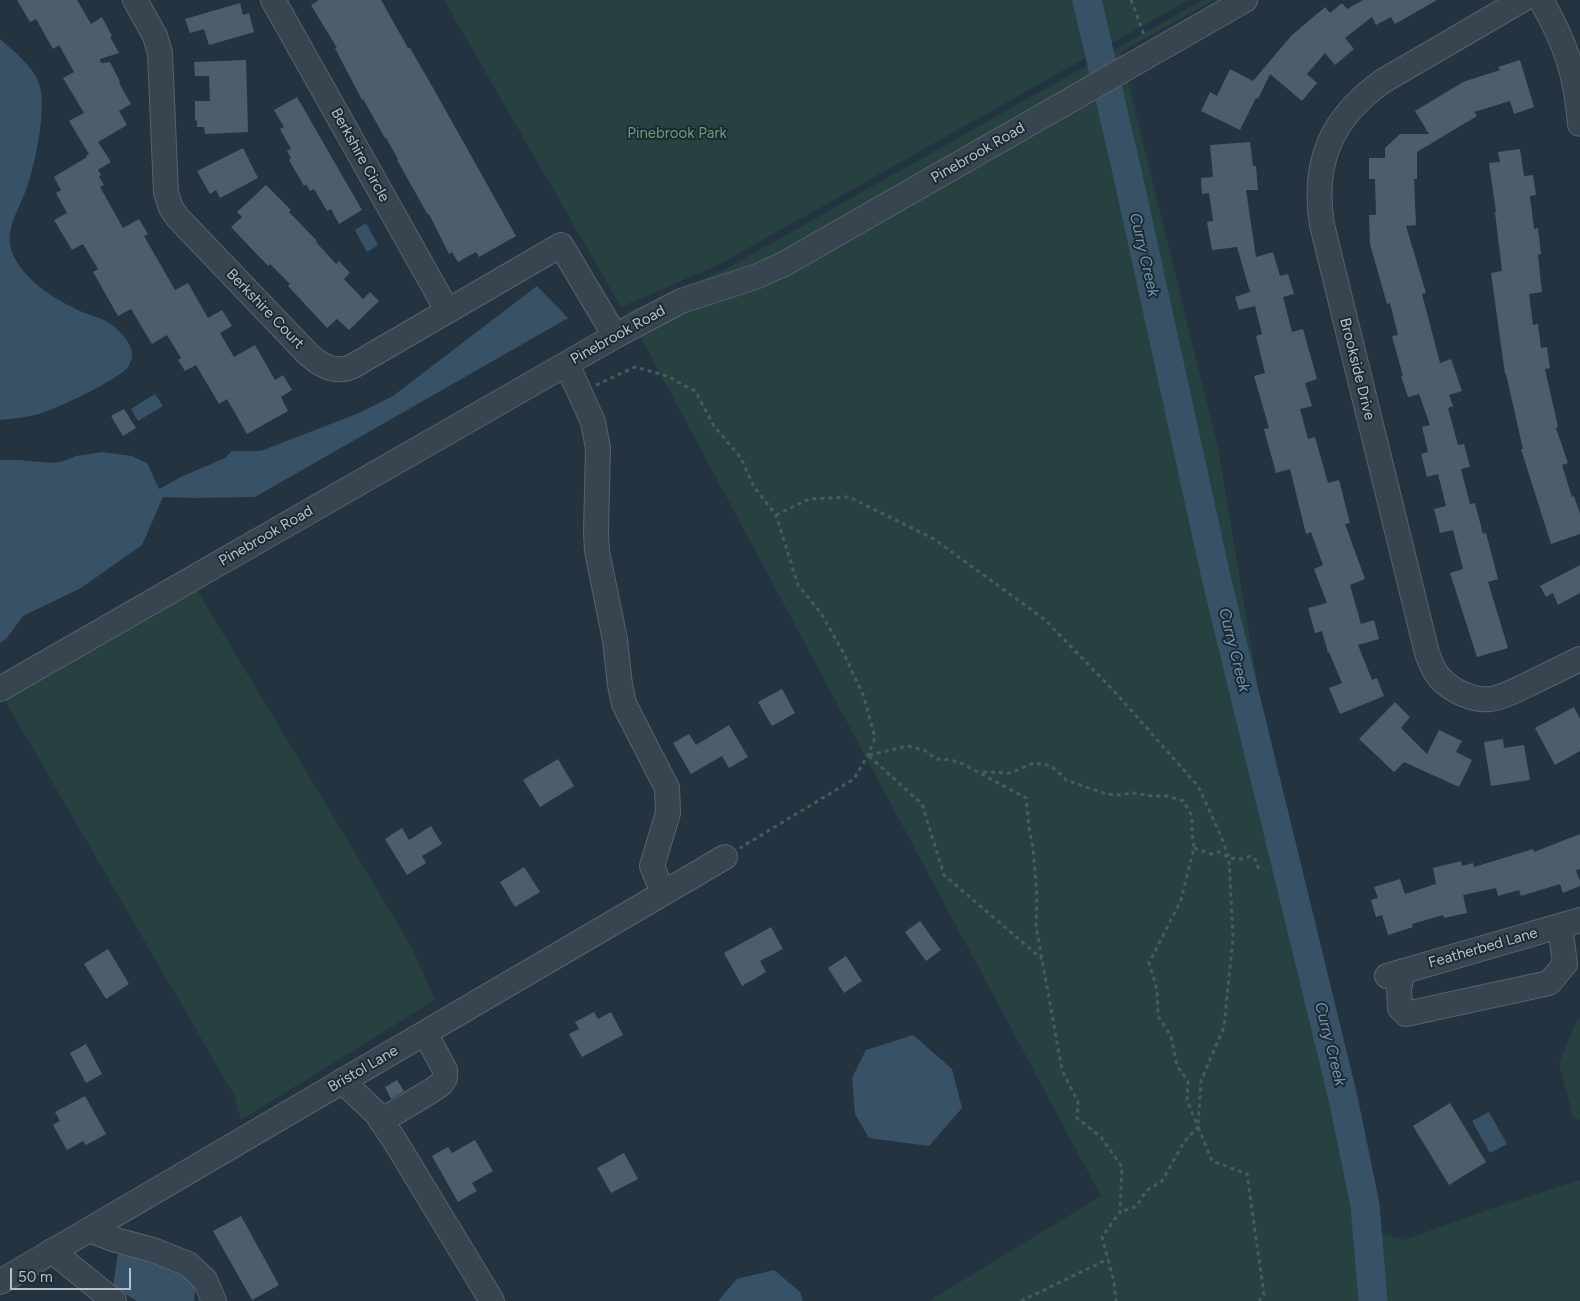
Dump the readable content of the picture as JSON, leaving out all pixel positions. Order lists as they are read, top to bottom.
{
  "streets": {
    "street": [
      "Pinebrook Road",
      "Berkshire Circle",
      "Berkshire Court",
      "Brookside Drive",
      "Featherbed Lane",
      "Bristol Lane"
    ]
  },
  "crossings": [
    ["Pinebrook Road", "Berkshire Court"],
    ["Berkshire Circle", "Berkshire Court"]
  ],
  "water": ["Curry Creek"],
  "parks": ["Pinebrook Park"],
  "scale_bar": "50 m"
}
